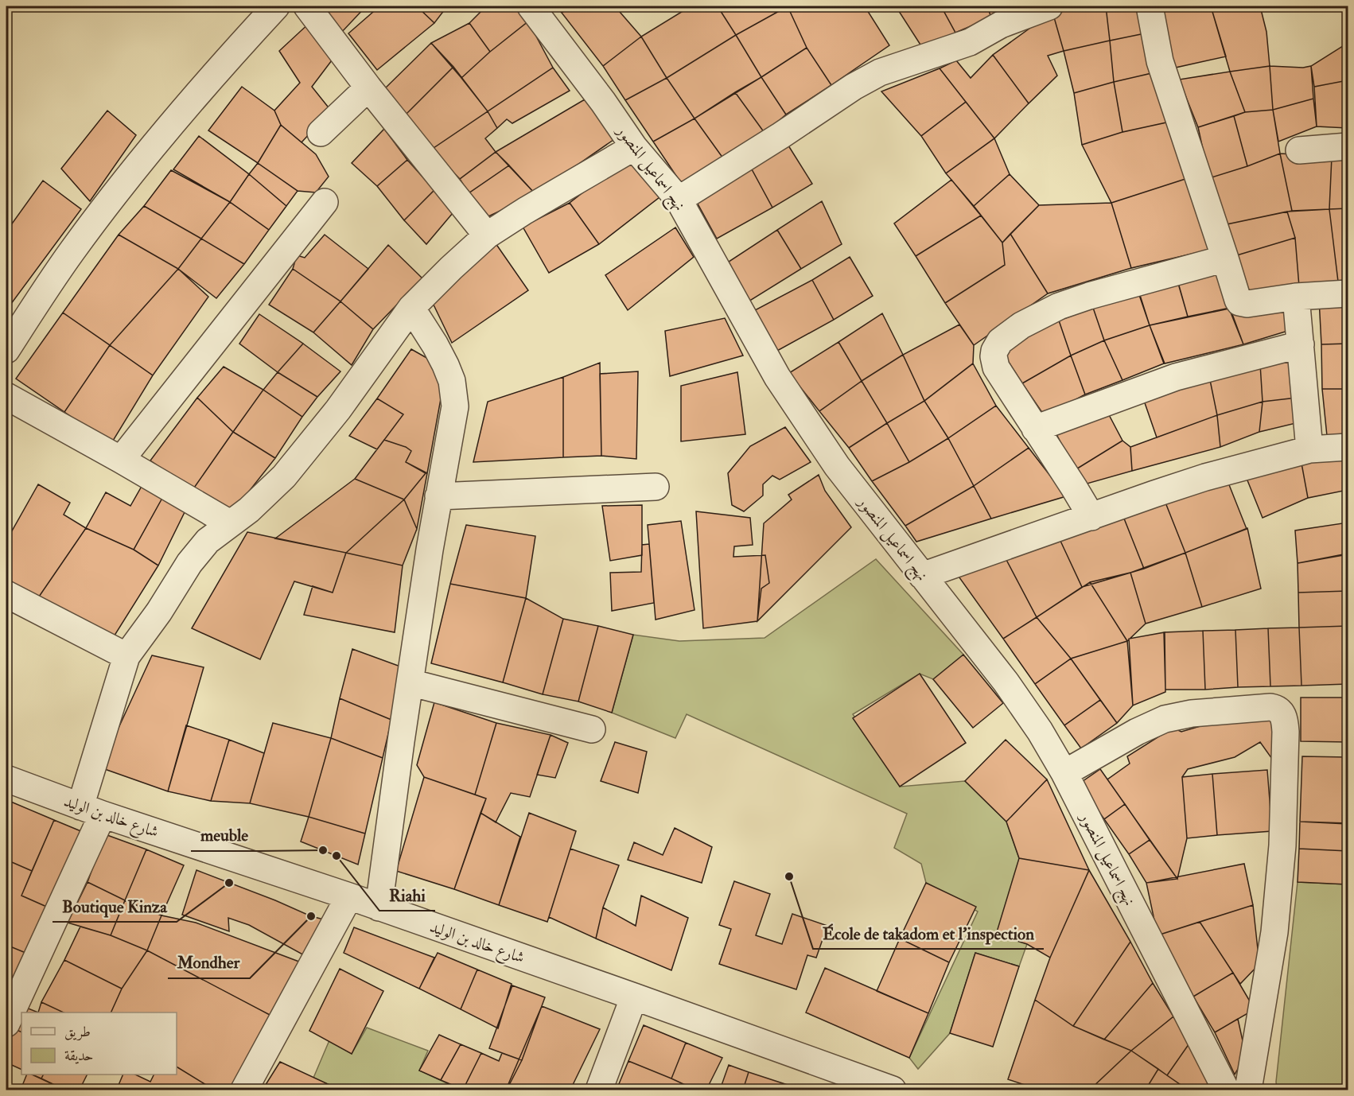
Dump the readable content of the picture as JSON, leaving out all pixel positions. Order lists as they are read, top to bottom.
{
  "streets": {
    "street": ["نهج اسماعيل المنصور", "شارع خالد بن الوليد"]
  },
  "places": [
    "meuble",
    "Riahi",
    "École de takadom et l'inspection",
    "Boutique Kinza",
    "Mondher"
  ],
  "legend": ["طريق", "حديقة"]
}
